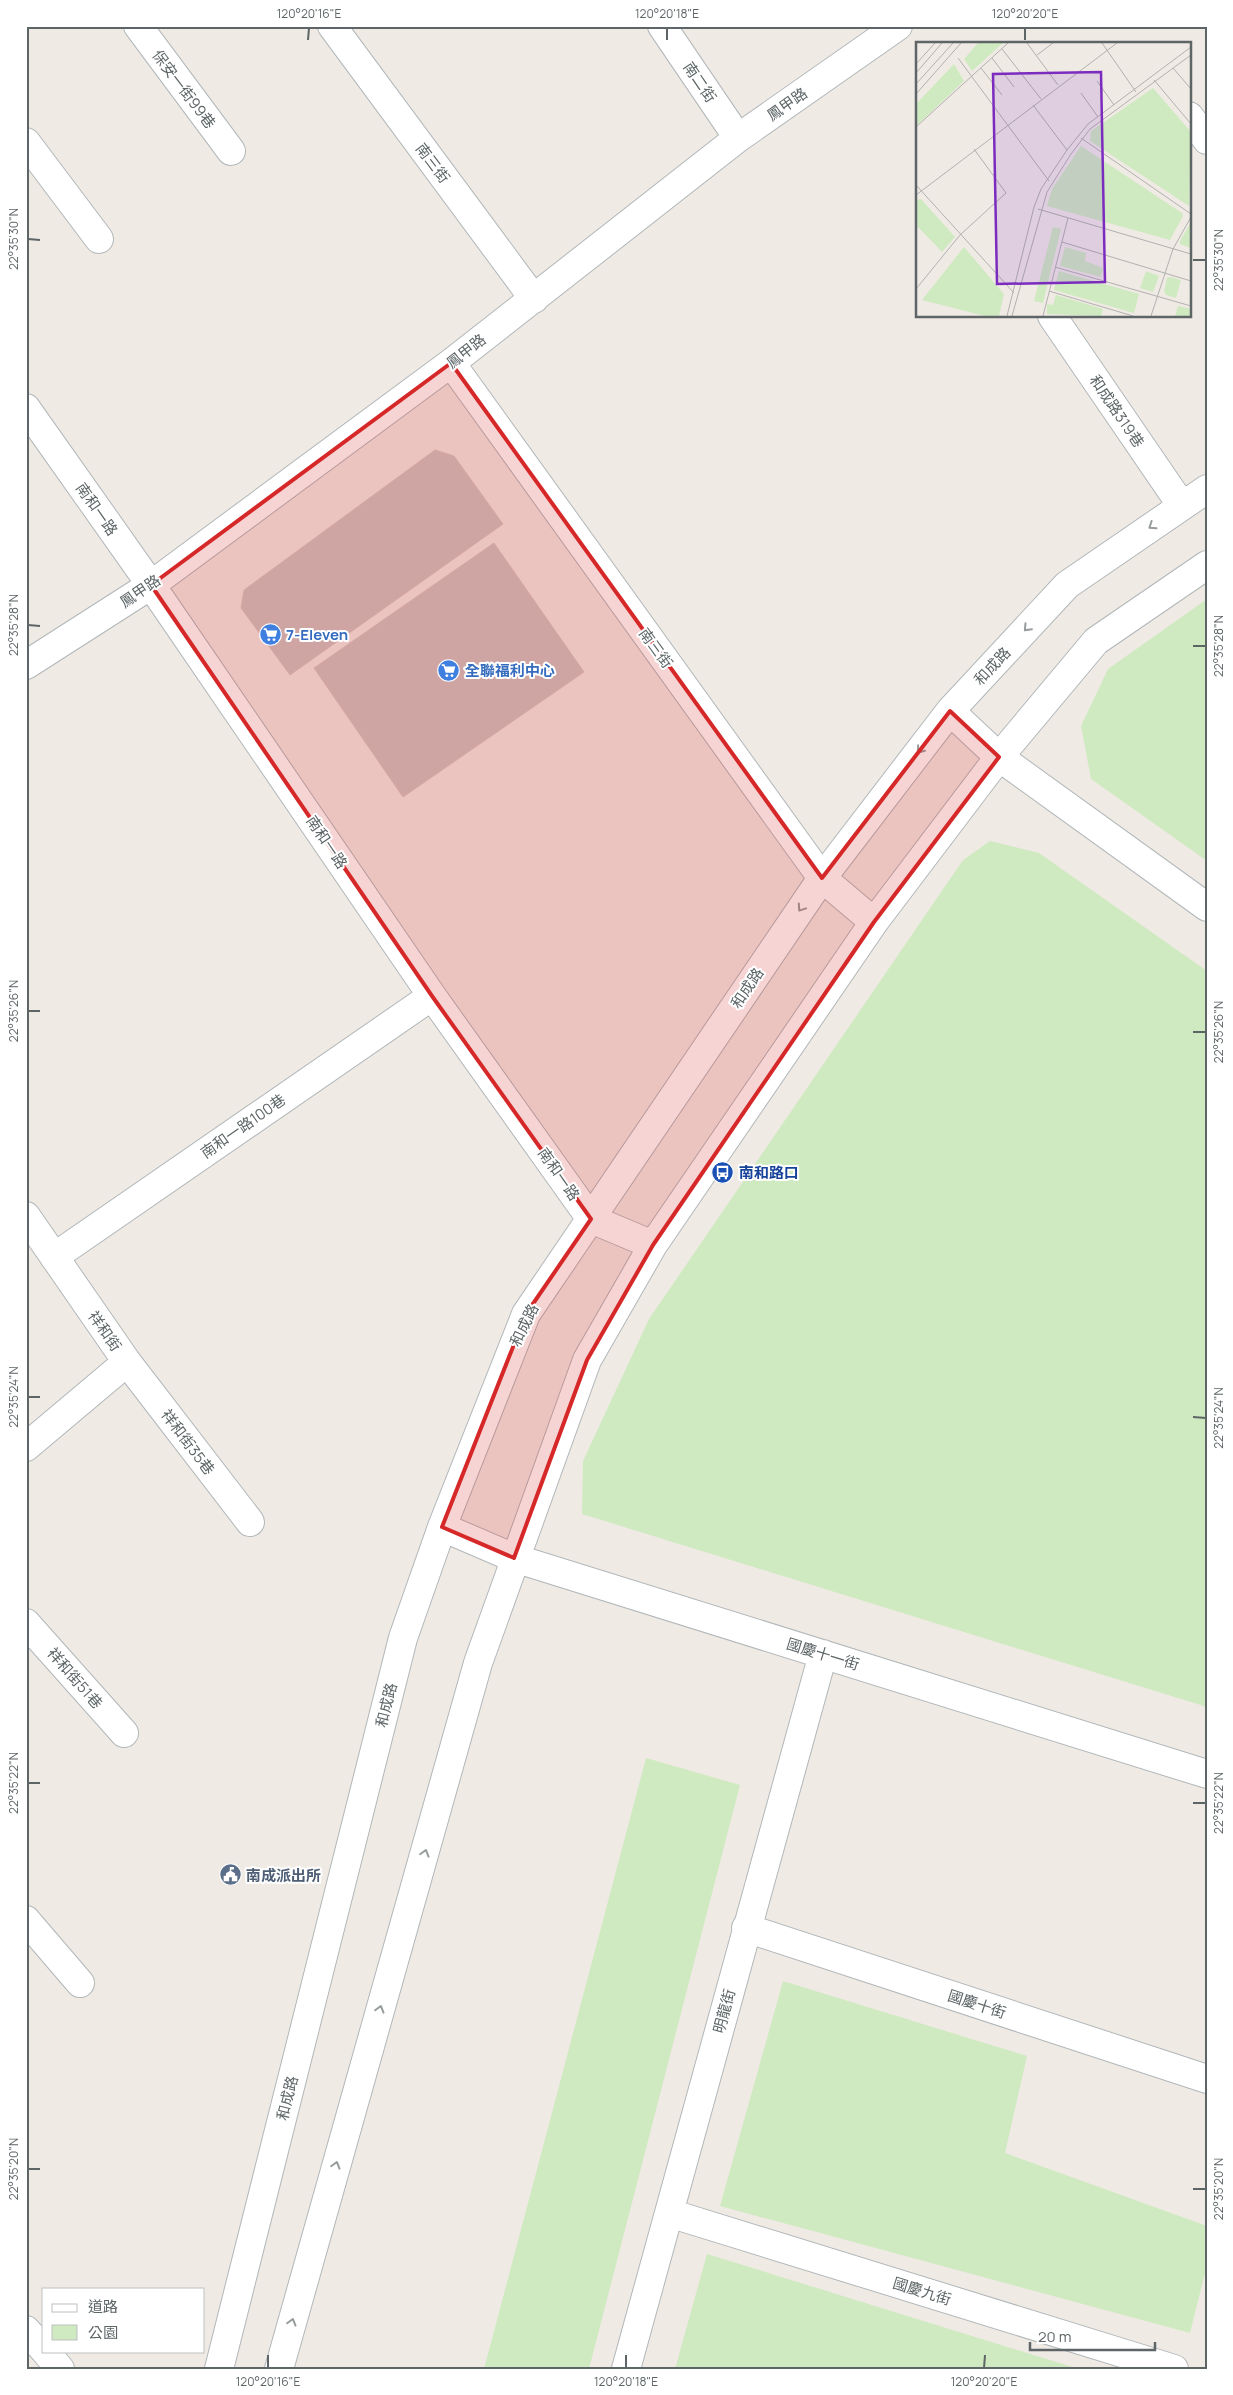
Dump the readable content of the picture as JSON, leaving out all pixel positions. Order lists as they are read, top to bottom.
{
  "streets": {
    "street": [
      "南二街",
      "保安一街99巷",
      "鳳甲路",
      "南三街",
      "和成路319巷",
      "南和一路",
      "和成路",
      "南和一路100巷",
      "祥和街",
      "祥和街35巷",
      "國慶十一街",
      "祥和街51巷",
      "國慶十街",
      "明龍街",
      "國慶九街"
    ]
  },
  "crossings": [
    ["南二街", "鳳甲路"],
    ["鳳甲路", "南三街"],
    ["鳳甲路", "南和一路"],
    ["南三街", "和成路"],
    ["和成路319巷", "和成路"],
    ["南和一路", "和成路"],
    ["南和一路", "南和一路100巷"],
    ["和成路", "國慶十一街"],
    ["南和一路100巷", "祥和街"],
    ["祥和街", "祥和街35巷"],
    ["國慶十一街", "明龍街"],
    ["國慶十街", "明龍街"],
    ["明龍街", "國慶九街"]
  ],
  "places": {
    "supermarket": ["7-Eleven", "全聯福利中心"],
    "bus stop": ["南和路口"],
    "public building": ["南成派出所"]
  },
  "legend": ["道路", "公園"],
  "scale_bar": "20 m",
  "coordinates": [
    "120°20'16\"E",
    "120°20'18\"E",
    "120°20'20\"E",
    "22°35'30\"N",
    "22°35'28\"N",
    "22°35'26\"N",
    "22°35'24\"N",
    "22°35'22\"N",
    "22°35'20\"N"
  ]
}
